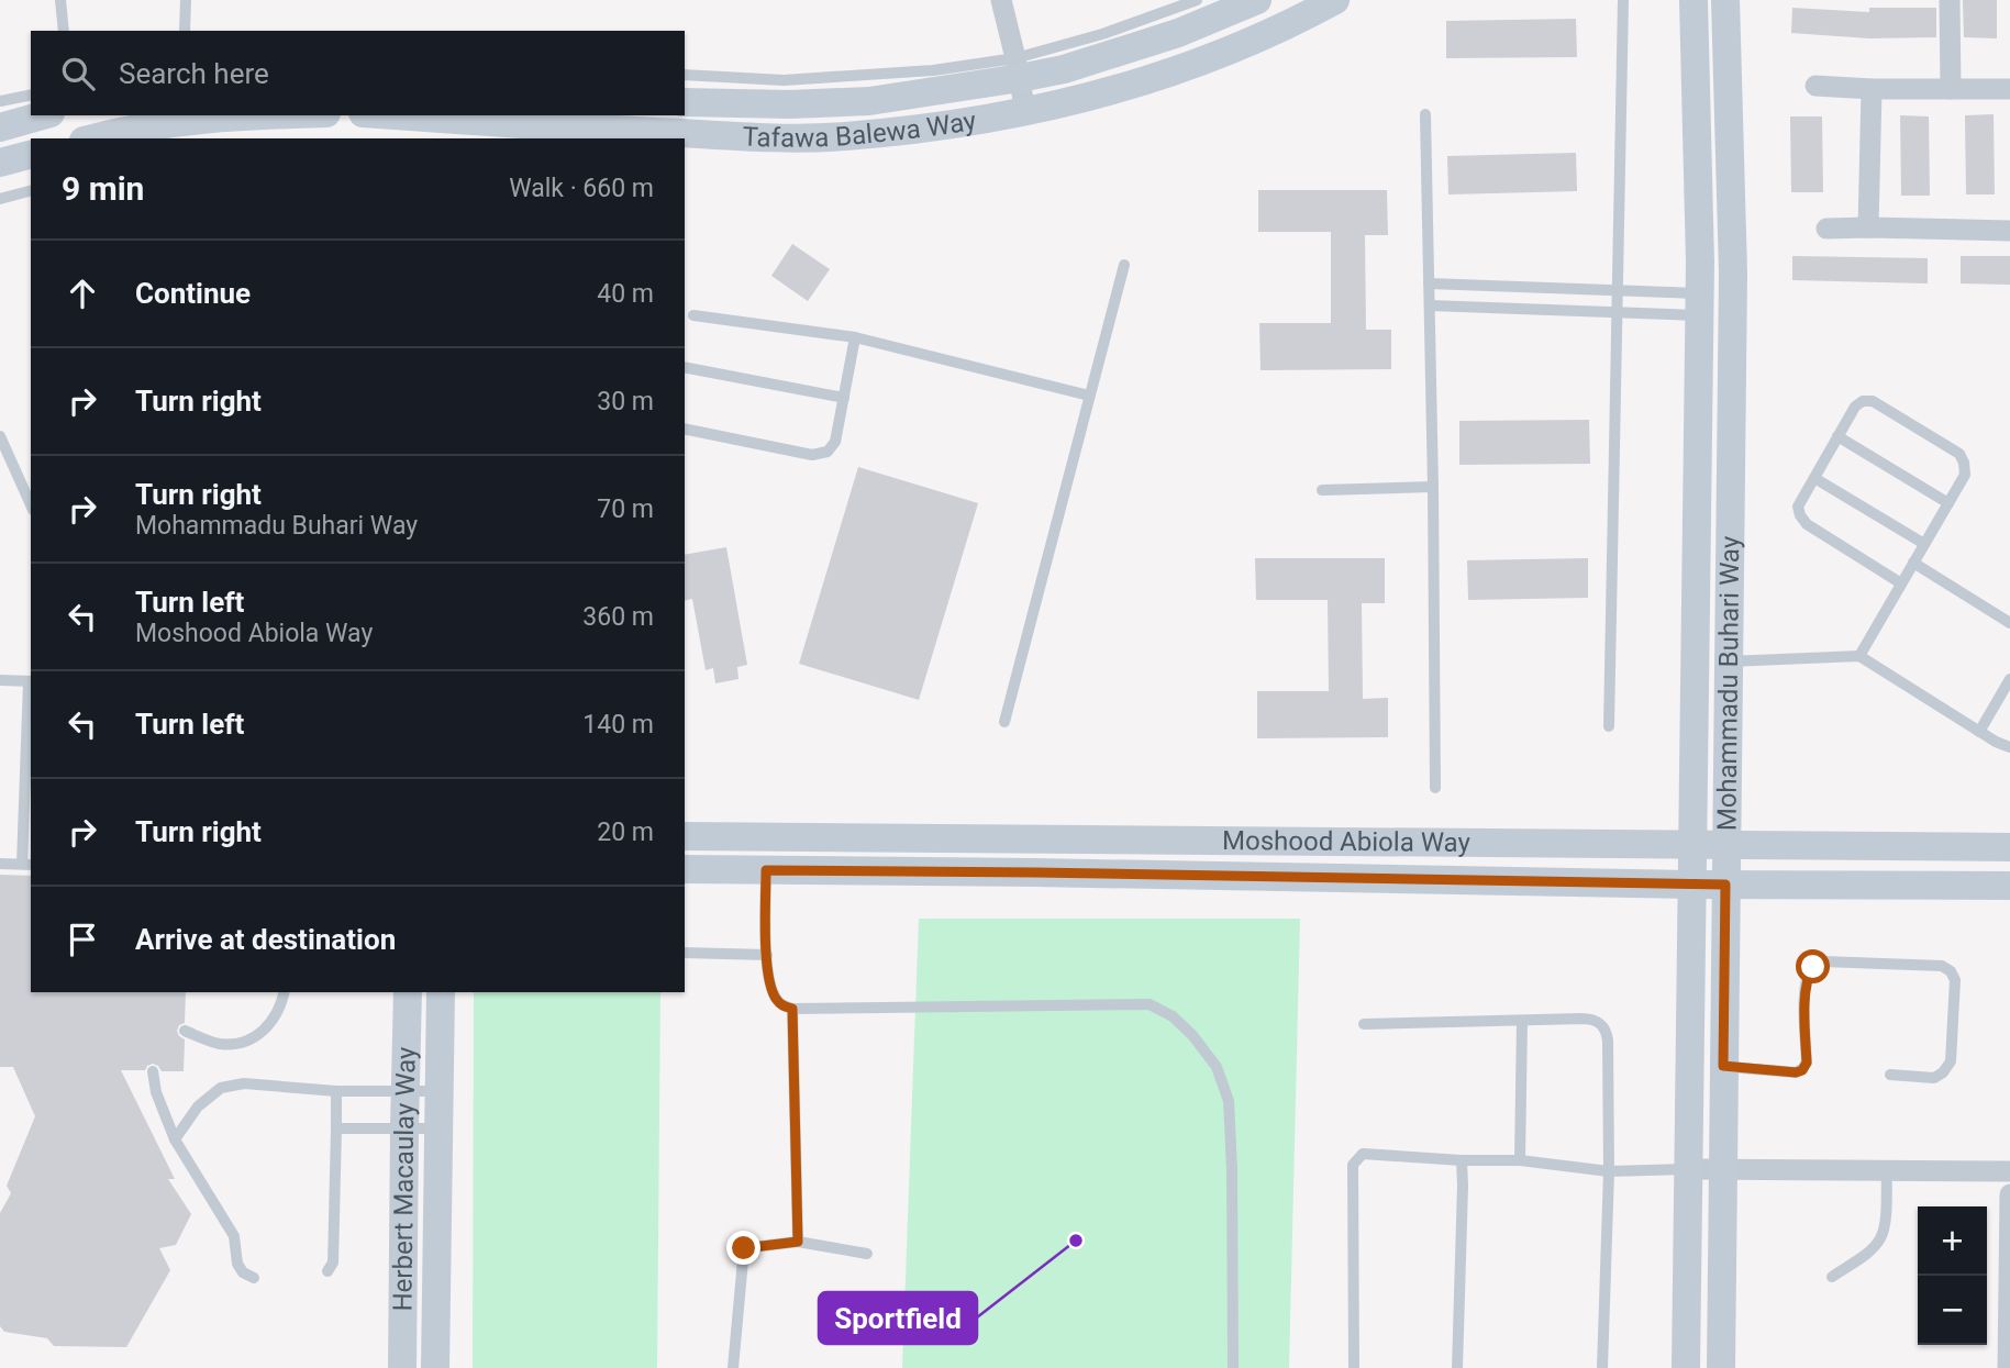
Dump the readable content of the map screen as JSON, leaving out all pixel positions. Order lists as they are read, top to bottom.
{
  "streets": {
    "main road": [
      "Tafawa Balewa Way",
      "Mohammadu Buhari Way",
      "Moshood Abiola Way",
      "Herbert Macaulay Way"
    ]
  },
  "crossings": [
    ["Mohammadu Buhari Way", "Moshood Abiola Way"]
  ],
  "places": ["Sportfield"],
  "page": {
    "search": "Search here",
    "heading": ["9 min", "Walk · 660 m"],
    "list": [
      ["Continue", "40 m"],
      ["Turn right", "30 m"],
      ["Turn right", "Mohammadu Buhari Way", "70 m"],
      ["Turn left", "Moshood Abiola Way", "360 m"],
      ["Turn left", "140 m"],
      ["Turn right", "20 m"],
      "Arrive at destination"
    ],
    "map_buttons": ["+", "−"]
  }
}
